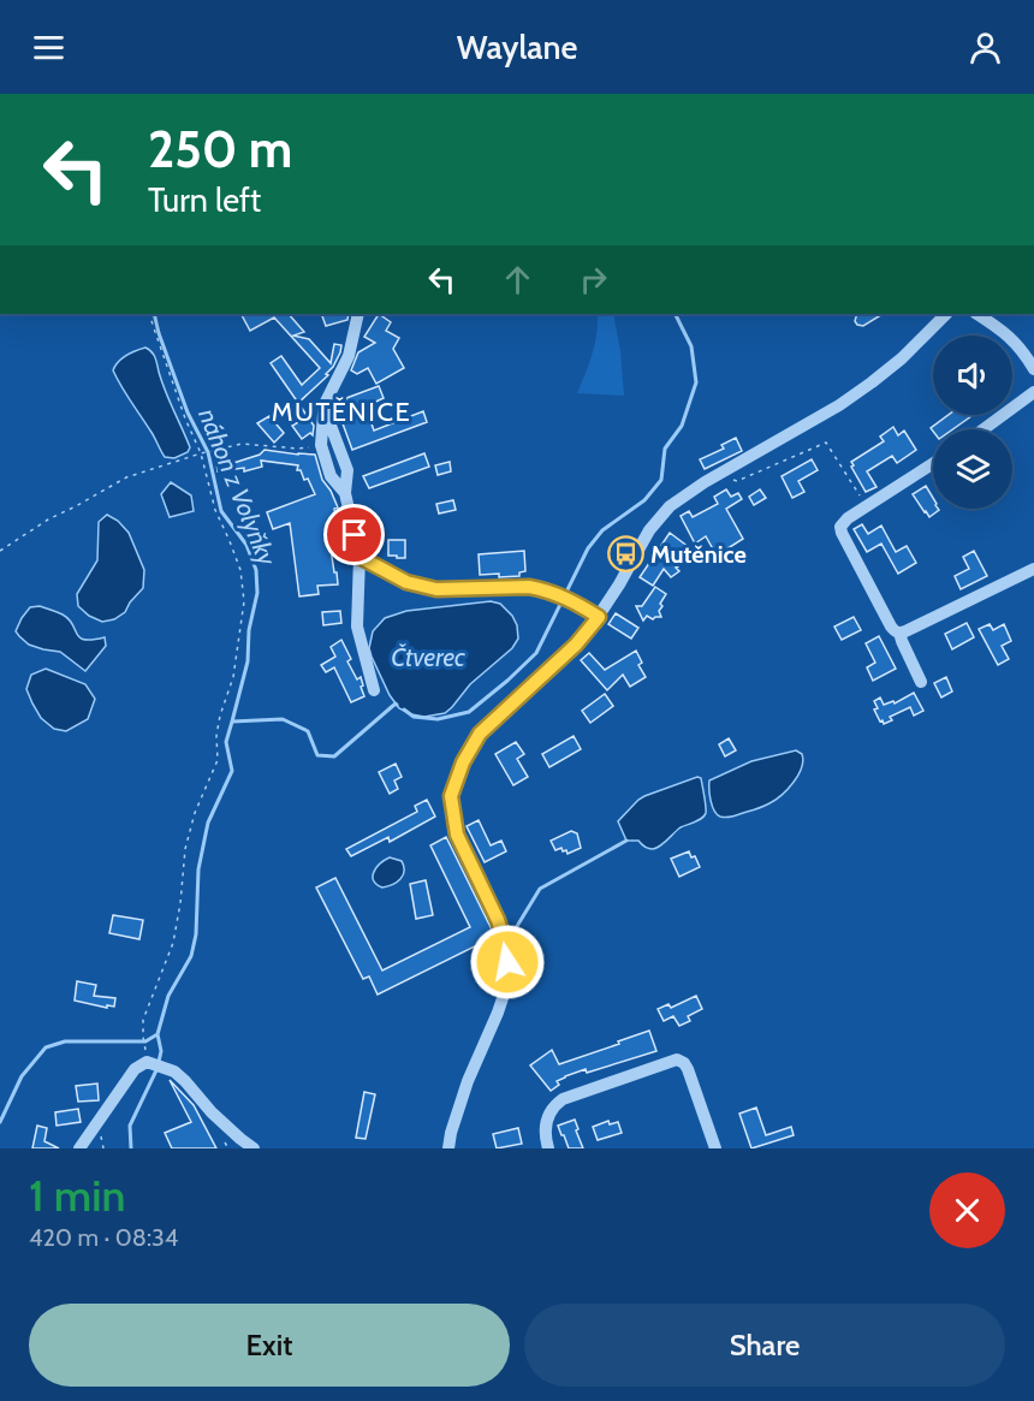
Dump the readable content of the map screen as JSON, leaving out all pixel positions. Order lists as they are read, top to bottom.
{
  "districts": ["MUTĚNICE"],
  "water": ["náhon z Volyňky", "Čtverec"],
  "places": {
    "bus stop": ["Mutěnice"]
  },
  "page": {
    "header": "Waylane",
    "turn": ["250 m", "Turn left"],
    "heading": ["1 min", "420 m · 08:34"],
    "buttons": ["Exit", "Share"]
  }
}
